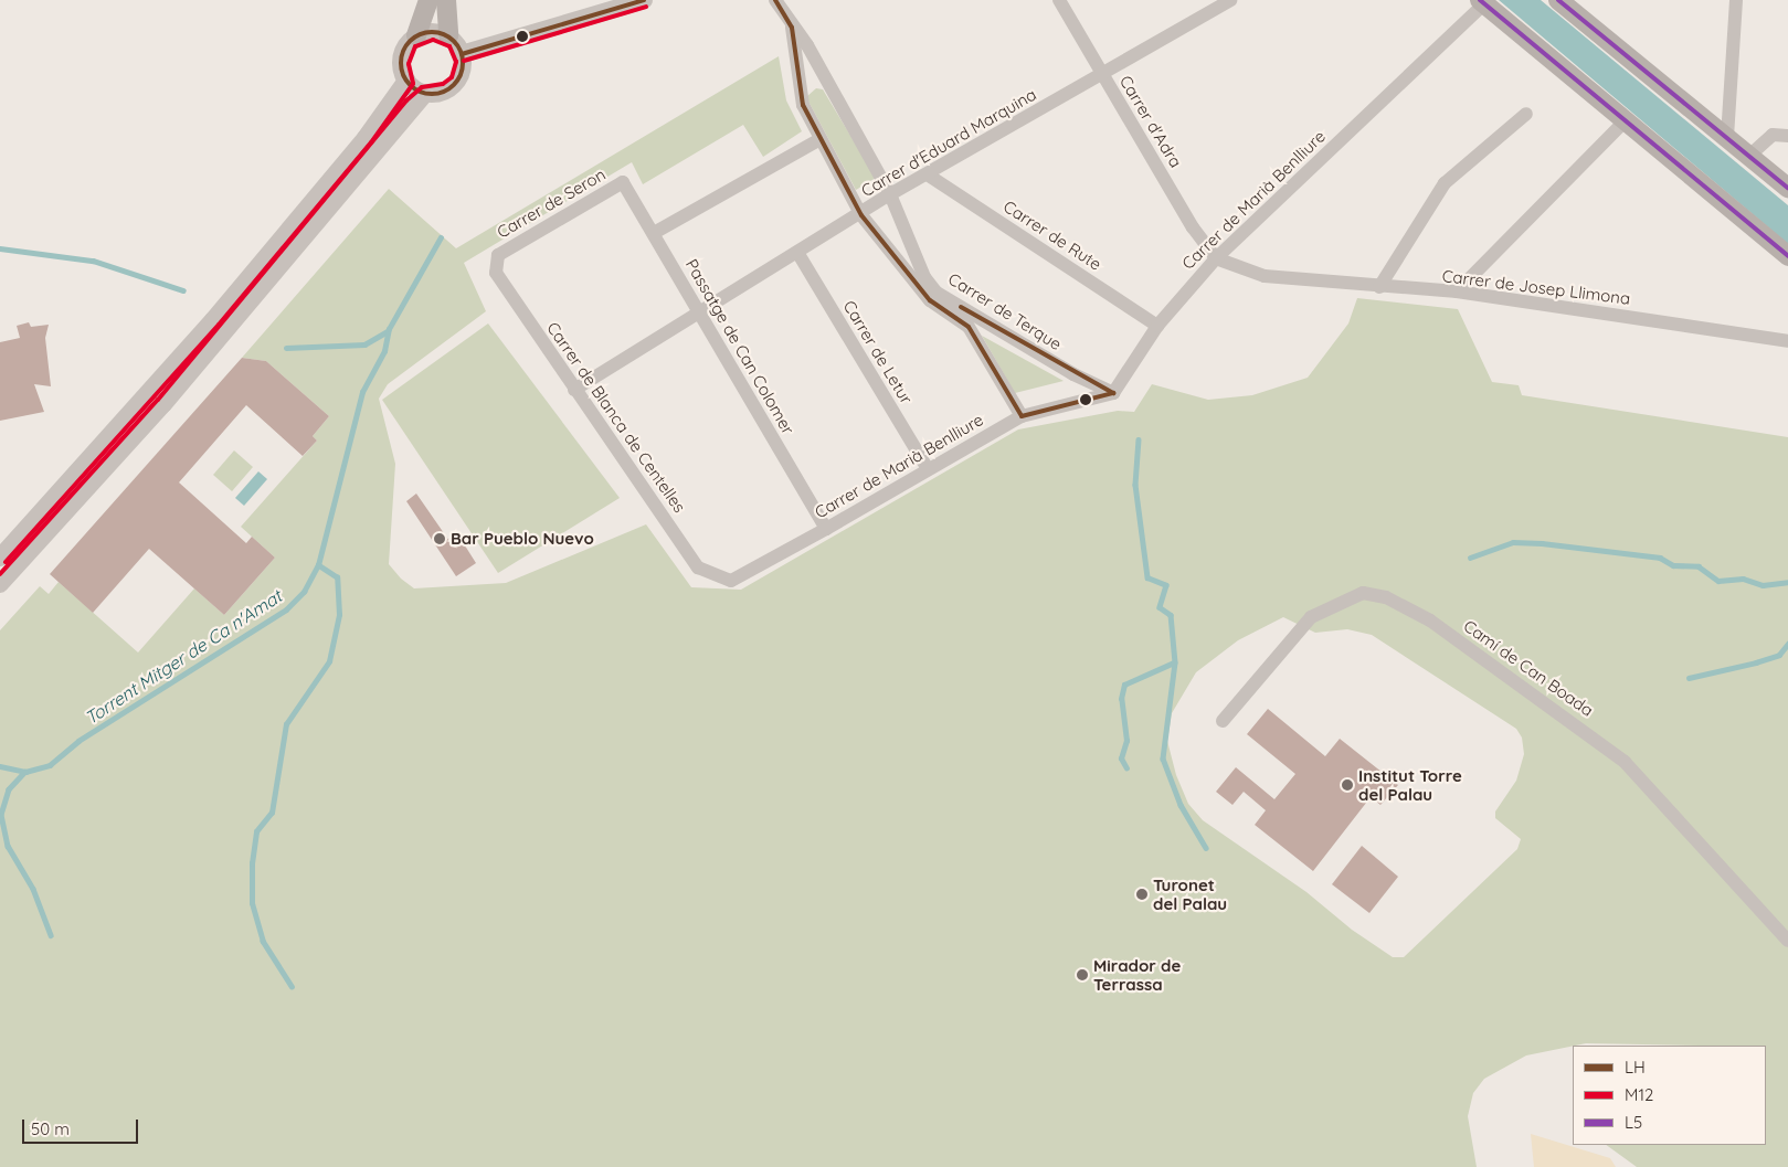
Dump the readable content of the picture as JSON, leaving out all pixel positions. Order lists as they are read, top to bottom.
{
  "streets": {
    "street": [
      "Carrer d'Adra",
      "Carrer d'Eduard Marquina",
      "Carrer de Marià Benlliure",
      "Carrer de Seron",
      "Carrer de Rute",
      "Carrer de Josep Llimona",
      "Carrer de Terque",
      "Passatge de Can Colomer",
      "Carrer de Letur",
      "Carrer de Blanca de Centelles",
      "Camí de Can Boada"
    ]
  },
  "crossings": [
    ["Carrer d'Adra", "Carrer d'Eduard Marquina"],
    ["Carrer d'Adra", "Carrer de Marià Benlliure"],
    ["Carrer d'Adra", "Carrer de Josep Llimona"],
    ["Carrer d'Eduard Marquina", "Carrer de Rute"],
    ["Carrer d'Eduard Marquina", "Carrer de Terque"],
    ["Carrer d'Eduard Marquina", "Passatge de Can Colomer"],
    ["Carrer d'Eduard Marquina", "Carrer de Letur"],
    ["Carrer d'Eduard Marquina", "Carrer de Blanca de Centelles"],
    ["Carrer de Marià Benlliure", "Carrer de Rute"],
    ["Carrer de Marià Benlliure", "Carrer de Josep Llimona"],
    ["Carrer de Marià Benlliure", "Carrer de Terque"],
    ["Carrer de Marià Benlliure", "Passatge de Can Colomer"],
    ["Carrer de Marià Benlliure", "Carrer de Letur"],
    ["Carrer de Marià Benlliure", "Carrer de Blanca de Centelles"],
    ["Carrer de Seron", "Passatge de Can Colomer"],
    ["Carrer de Seron", "Carrer de Blanca de Centelles"]
  ],
  "water": ["Torrent Mitger de Ca n'Amat"],
  "places": [
    "Bar Pueblo Nuevo",
    "Institut Torre del Palau",
    "Turonet del Palau",
    "Mirador de Terrassa"
  ],
  "lines": ["transit line LH", "transit line L5", "transit line M12"],
  "legend": ["LH", "M12", "L5"],
  "scale_bar": "50 m"
}
